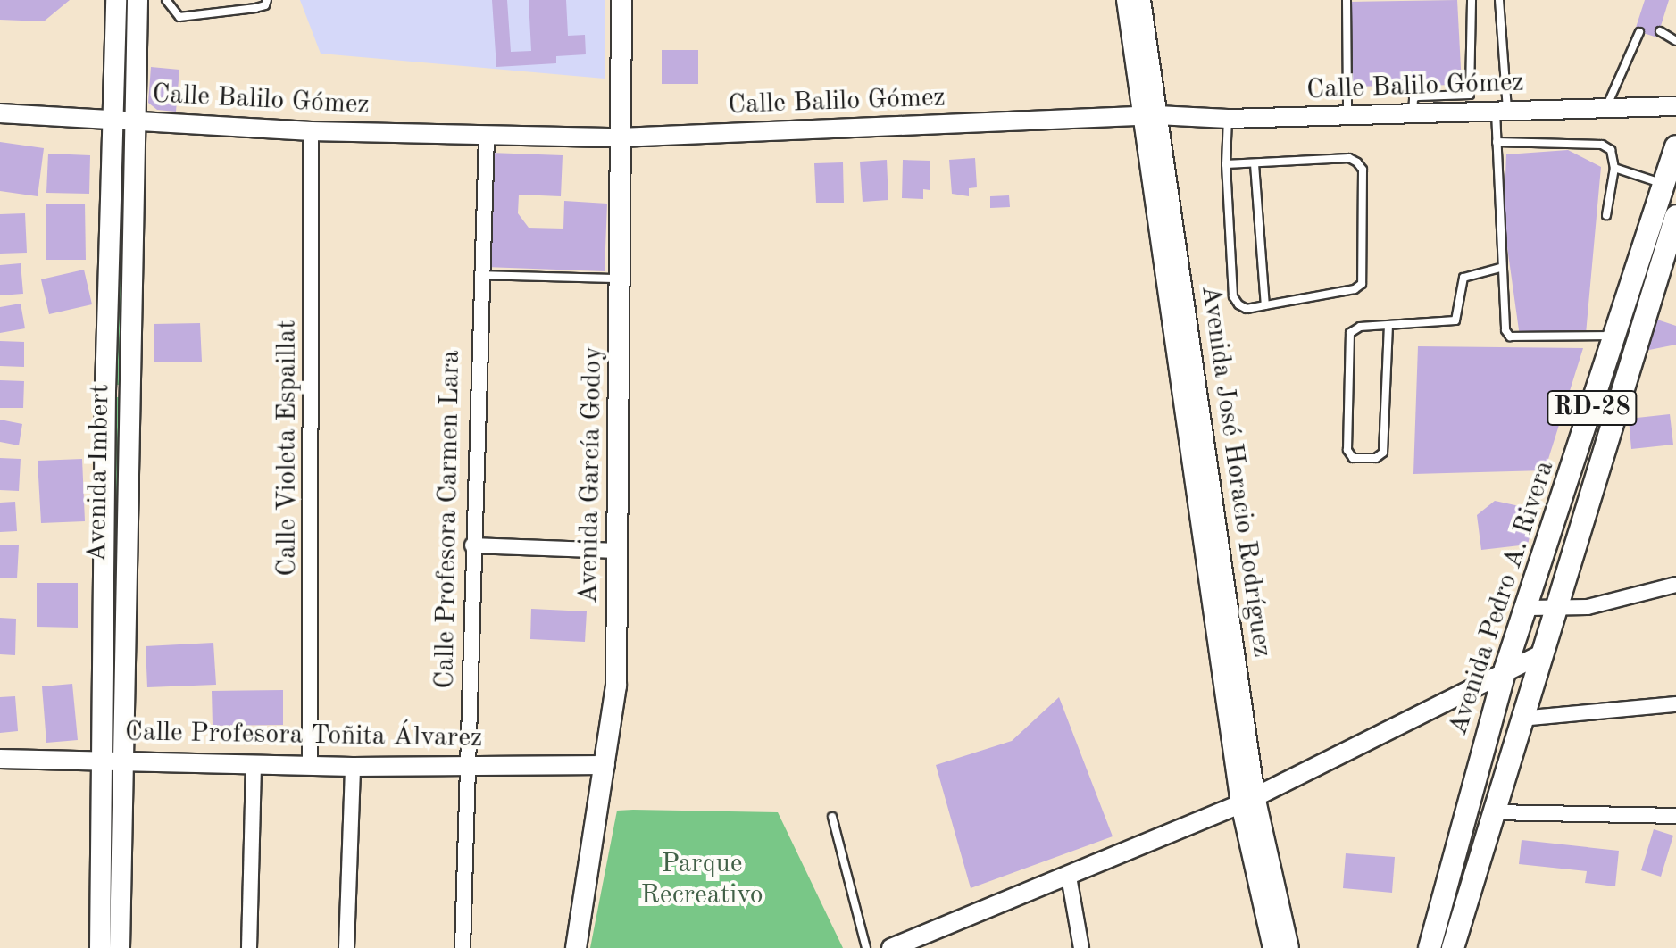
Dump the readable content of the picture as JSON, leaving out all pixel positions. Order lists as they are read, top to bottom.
{
  "streets": {
    "main road": [
      "RD-28",
      "Avenida Imbert",
      "Avenida García Godoy",
      "Avenida Pedro A. Rivera"
    ],
    "street": [
      "Calle Balilo Gómez",
      "Calle Violeta Espaillat",
      "Avenida José Horacio Rodríguez",
      "Calle Profesora Carmen Lara",
      "Calle Profesora Toñita Álvarez"
    ]
  },
  "crossings": [
    ["Calle Balilo Gómez", "Calle Violeta Espaillat"],
    ["Calle Balilo Gómez", "Avenida José Horacio Rodríguez"],
    ["Calle Balilo Gómez", "Avenida Imbert"],
    ["Calle Balilo Gómez", "Avenida García Godoy"],
    ["Calle Balilo Gómez", "Calle Profesora Carmen Lara"],
    ["Calle Violeta Espaillat", "Calle Profesora Toñita Álvarez"],
    ["Avenida Imbert", "Calle Profesora Toñita Álvarez"],
    ["Avenida García Godoy", "Calle Profesora Toñita Álvarez"],
    ["Calle Profesora Carmen Lara", "Calle Profesora Toñita Álvarez"]
  ],
  "parks": ["Parque Recreativo"]
}
